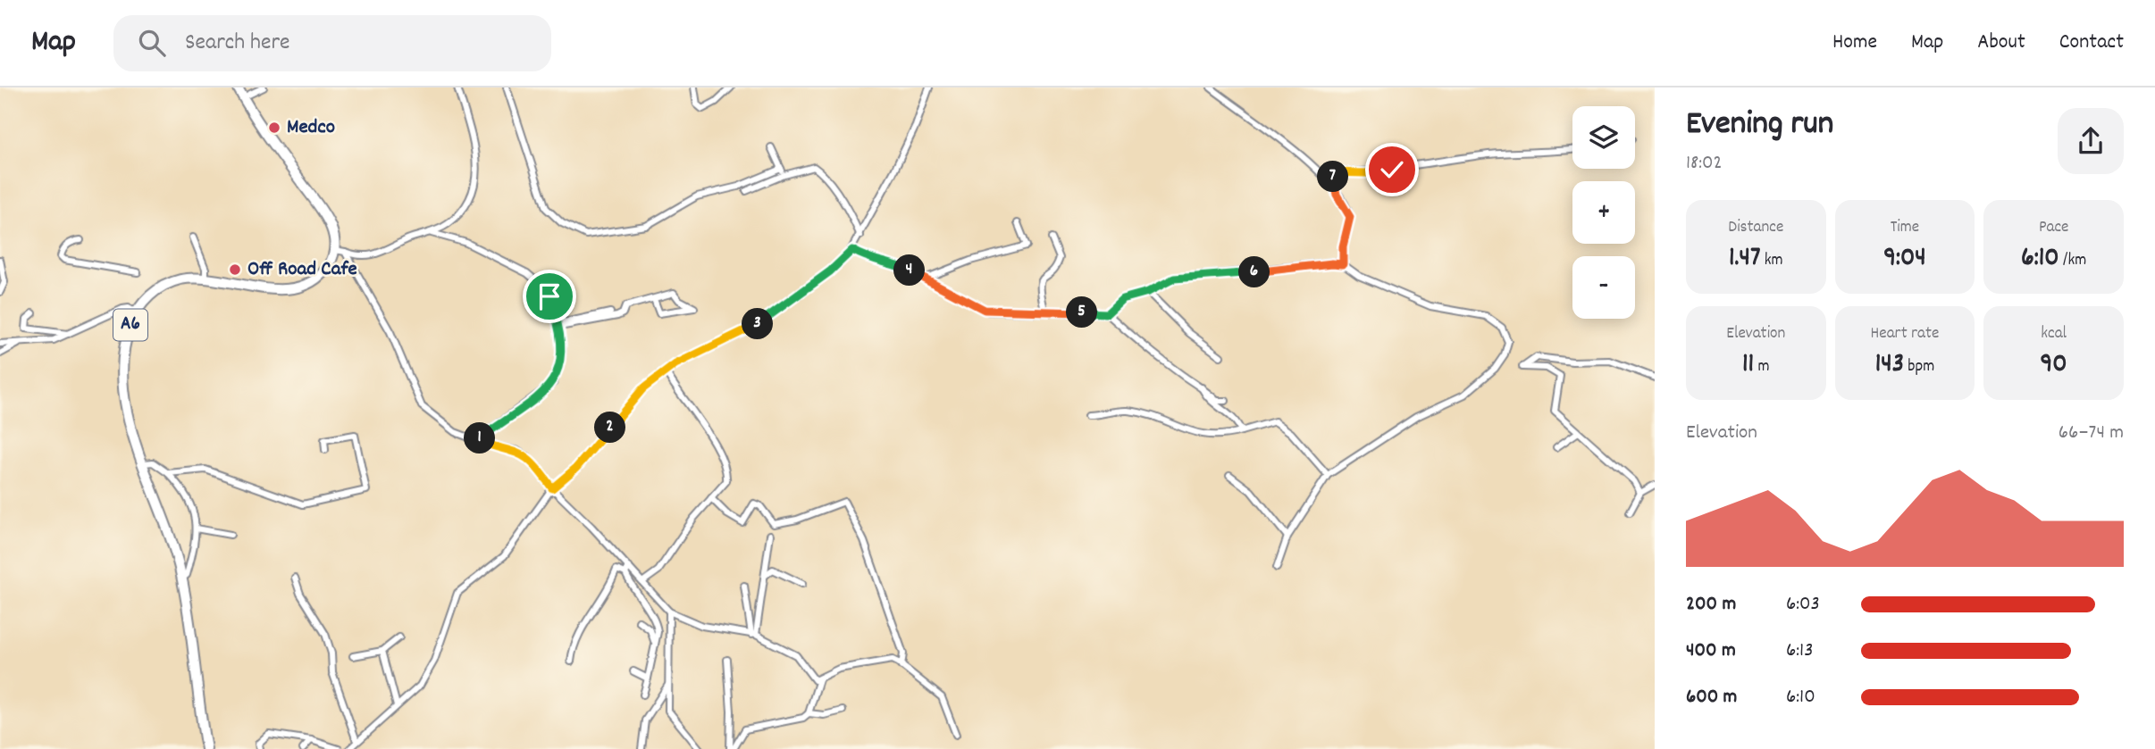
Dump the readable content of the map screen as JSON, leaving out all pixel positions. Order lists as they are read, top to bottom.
{
  "streets": {
    "highway": ["A6"]
  },
  "places": ["Medco", "Off Road Cafe"],
  "page": {
    "header": "Map",
    "search": "Search here",
    "nav": [
      "Home",
      "Map",
      "About",
      "Contact"
    ],
    "heading": ["Evening run", "18:02"],
    "map_buttons": ["+", "−"],
    "pins": [
      "7",
      "4",
      "6",
      "5",
      "3",
      "2",
      "1"
    ],
    "stats": [
      ["Distance", "1.47 km"],
      ["Time", "9:04"],
      ["Pace", "6:10 /km"],
      ["Elevation", "11 m"],
      ["Heart rate", "143 bpm"],
      ["kcal", "90"]
    ],
    "chart": ["Elevation", "66–74 m"],
    "list": [
      {
        "name": "200 m",
        "note": "6:03"
      },
      {
        "name": "400 m",
        "note": "6:13"
      },
      {
        "name": "600 m",
        "note": "6:10"
      }
    ]
  }
}
